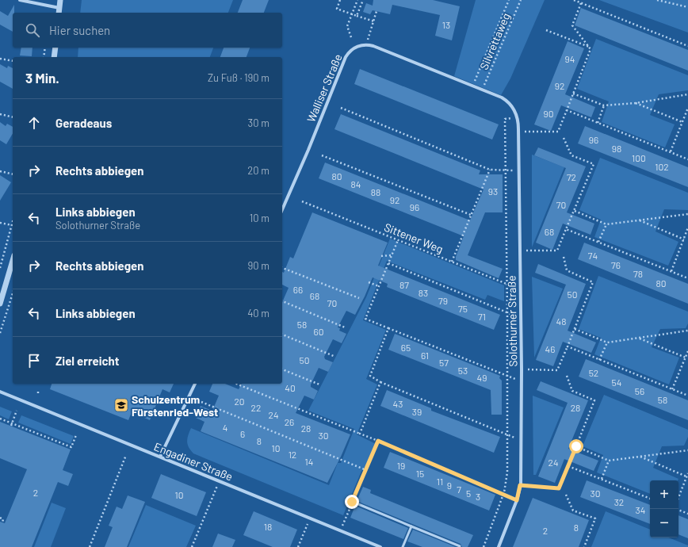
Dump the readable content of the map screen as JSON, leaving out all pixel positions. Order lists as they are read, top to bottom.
{
  "streets": {
    "street": ["Walliser Straße", "Solothurner Straße", "Engadiner Straße"],
    "path": ["Silvrettaweg", "Sittener Weg"]
  },
  "crossings": [
    ["Silvrettaweg", "Solothurner Straße"],
    ["Sittener Weg", "Solothurner Straße"]
  ],
  "places": {
    "school or university": ["Schulzentrum Fürstenried-West"]
  },
  "house_numbers": [
    "13",
    "94",
    "92",
    "90",
    "96",
    "98",
    "100",
    "102",
    "80",
    "72",
    "84",
    "93",
    "88",
    "92",
    "70",
    "96",
    "68",
    "74",
    "76",
    "78",
    "80",
    "87",
    "66",
    "83",
    "50",
    "68",
    "79",
    "70",
    "75",
    "71",
    "48",
    "58",
    "60",
    "65",
    "46",
    "61",
    "50",
    "57",
    "53",
    "52",
    "49",
    "54",
    "40",
    "56",
    "58",
    "20",
    "43",
    "22",
    "28",
    "39",
    "24",
    "26",
    "4",
    "28",
    "6",
    "30",
    "8",
    "10",
    "12",
    "14",
    "24",
    "19",
    "15",
    "11",
    "9",
    "7",
    "2",
    "5",
    "30",
    "10",
    "3",
    "32",
    "34",
    "18",
    "8",
    "2"
  ],
  "page": {
    "search": "Hier suchen",
    "heading": ["3 Min.", "Zu Fuß · 190 m"],
    "list": [
      ["Geradeaus", "30 m"],
      ["Rechts abbiegen", "20 m"],
      ["Links abbiegen", "Solothurner Straße", "10 m"],
      ["Rechts abbiegen", "90 m"],
      ["Links abbiegen", "40 m"],
      "Ziel erreicht"
    ],
    "map_buttons": ["+", "−"]
  }
}
